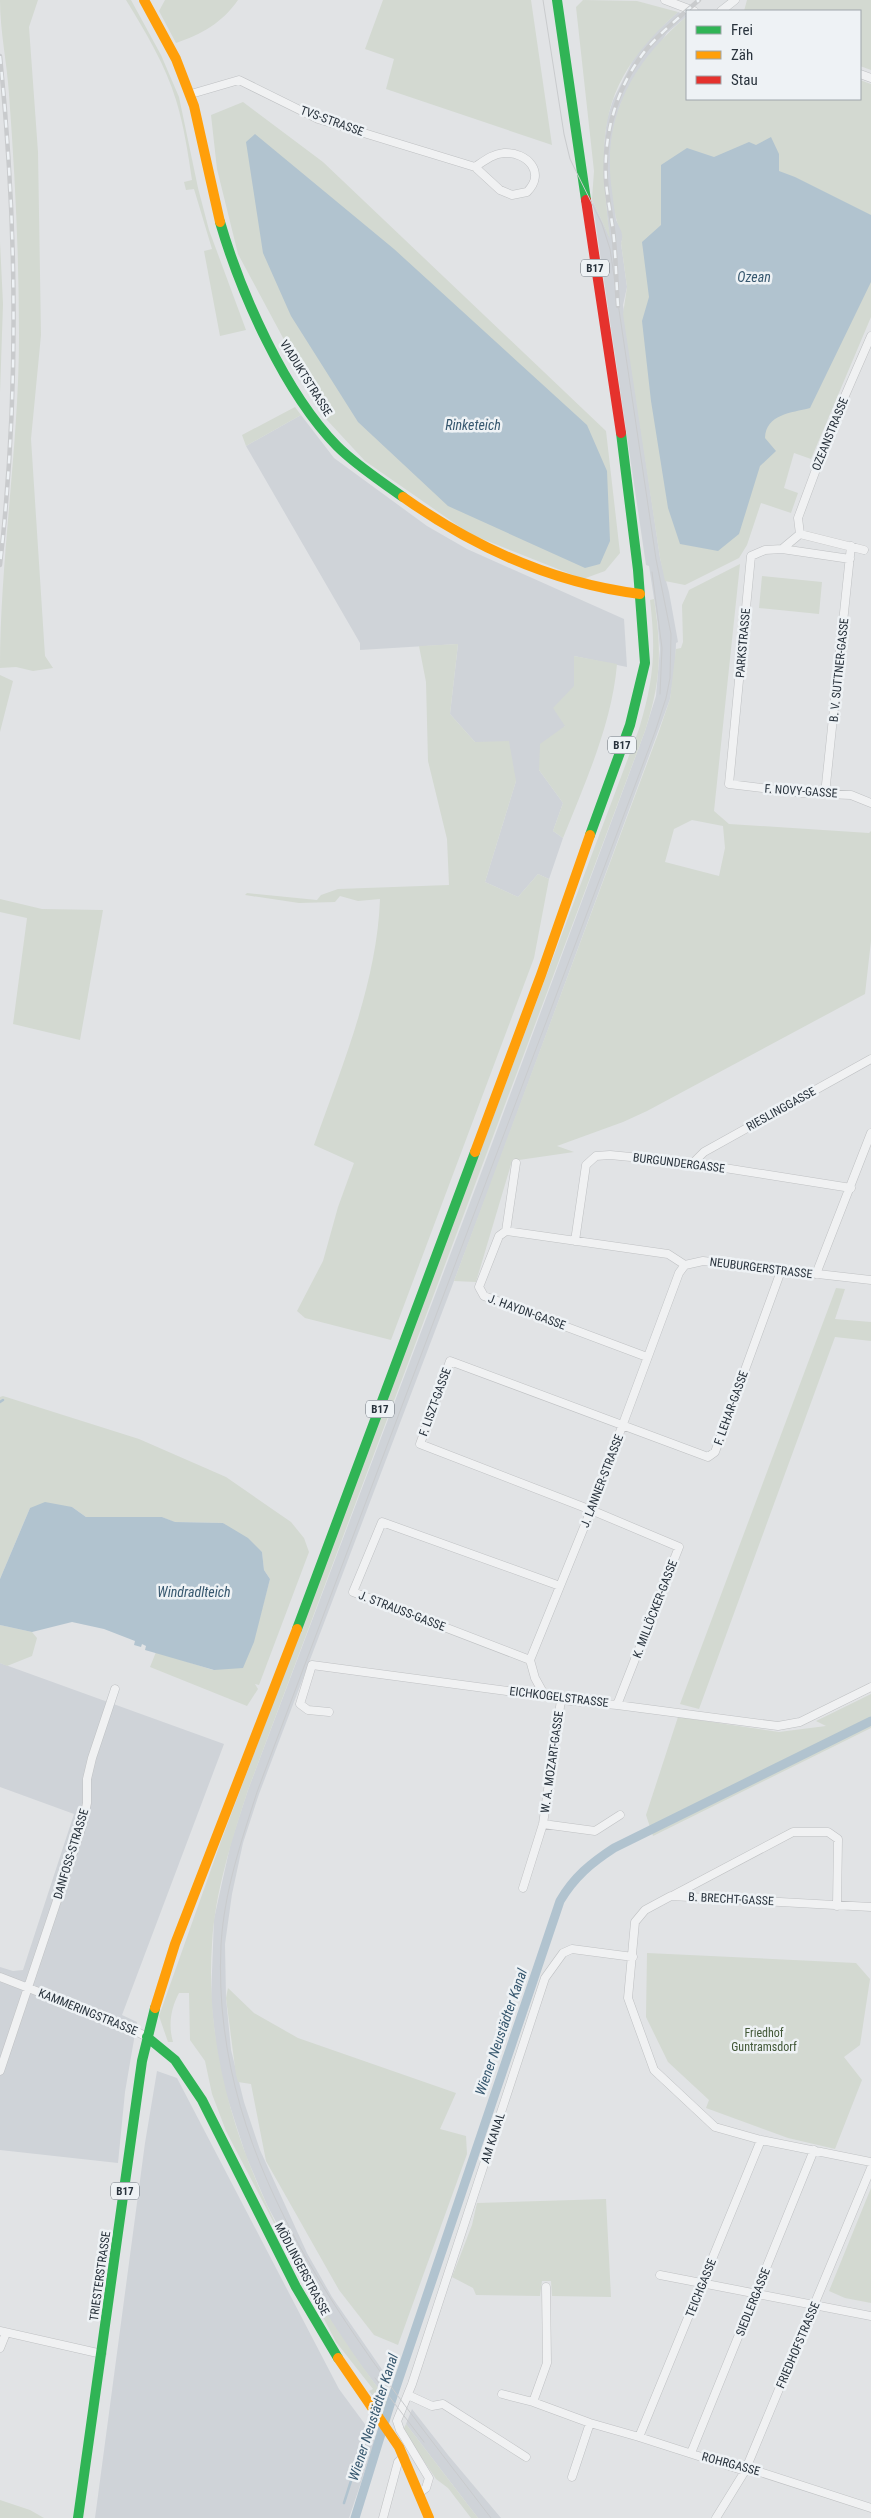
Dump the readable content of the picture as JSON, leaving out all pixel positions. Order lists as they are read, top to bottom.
{
  "streets": {
    "main road": [
      "B17",
      "VIADUKTSTRASSE",
      "MÖDLINGERSTRASSE",
      "TRIESTERSTRASSE"
    ],
    "street": [
      "TVS-STRASSE",
      "OZEANSTRASSE",
      "PARKSTRASSE",
      "B. V. SUTTNER-GASSE",
      "F. NOVY-GASSE",
      "RIESLINGGASSE",
      "BURGUNDERGASSE",
      "NEUBURGERSTRASSE",
      "J. HAYDN-GASSE",
      "F. LISZT-GASSE",
      "F. LEHAR-GASSE",
      "J. LANNER-STRASSE",
      "K. MILLÖCKER-GASSE",
      "J. STRAUSS-GASSE",
      "EICHKOGELSTRASSE",
      "W. A. MOZART-GASSE",
      "DANFOSS-STRASSE",
      "B. BRECHT-GASSE",
      "KAMMERINGSTRASSE",
      "AM KANAL",
      "TEICHGASSE",
      "SIEDLERGASSE",
      "FRIEDHOFSTRASSE",
      "ROHRGASSE"
    ]
  },
  "crossings": [
    ["TVS-STRASSE", "VIADUKTSTRASSE"],
    ["B17", "VIADUKTSTRASSE"],
    ["B17", "KAMMERINGSTRASSE"],
    ["B17", "MÖDLINGERSTRASSE"],
    ["B17", "TRIESTERSTRASSE"],
    ["PARKSTRASSE", "F. NOVY-GASSE"],
    ["B. V. SUTTNER-GASSE", "F. NOVY-GASSE"],
    ["RIESLINGGASSE", "BURGUNDERGASSE"],
    ["NEUBURGERSTRASSE", "F. LEHAR-GASSE"],
    ["NEUBURGERSTRASSE", "J. LANNER-STRASSE"],
    ["J. HAYDN-GASSE", "J. LANNER-STRASSE"],
    ["F. LISZT-GASSE", "F. LEHAR-GASSE"],
    ["F. LISZT-GASSE", "J. LANNER-STRASSE"],
    ["F. LISZT-GASSE", "K. MILLÖCKER-GASSE"],
    ["F. LEHAR-GASSE", "J. LANNER-STRASSE"],
    ["J. LANNER-STRASSE", "K. MILLÖCKER-GASSE"],
    ["J. LANNER-STRASSE", "J. STRAUSS-GASSE"],
    ["K. MILLÖCKER-GASSE", "EICHKOGELSTRASSE"],
    ["EICHKOGELSTRASSE", "W. A. MOZART-GASSE"],
    ["DANFOSS-STRASSE", "KAMMERINGSTRASSE"],
    ["B. BRECHT-GASSE", "AM KANAL"],
    ["KAMMERINGSTRASSE", "MÖDLINGERSTRASSE"],
    ["KAMMERINGSTRASSE", "TRIESTERSTRASSE"],
    ["AM KANAL", "MÖDLINGERSTRASSE"],
    ["MÖDLINGERSTRASSE", "TRIESTERSTRASSE"],
    ["TEICHGASSE", "ROHRGASSE"],
    ["SIEDLERGASSE", "ROHRGASSE"],
    ["FRIEDHOFSTRASSE", "ROHRGASSE"]
  ],
  "water": [
    "Ozean",
    "Rinketeich",
    "Windradlteich",
    "Wiener Neustädter Kanal"
  ],
  "parks": ["Friedhof Guntramsdorf"],
  "legend": ["Frei", "Zäh", "Stau"]
}
